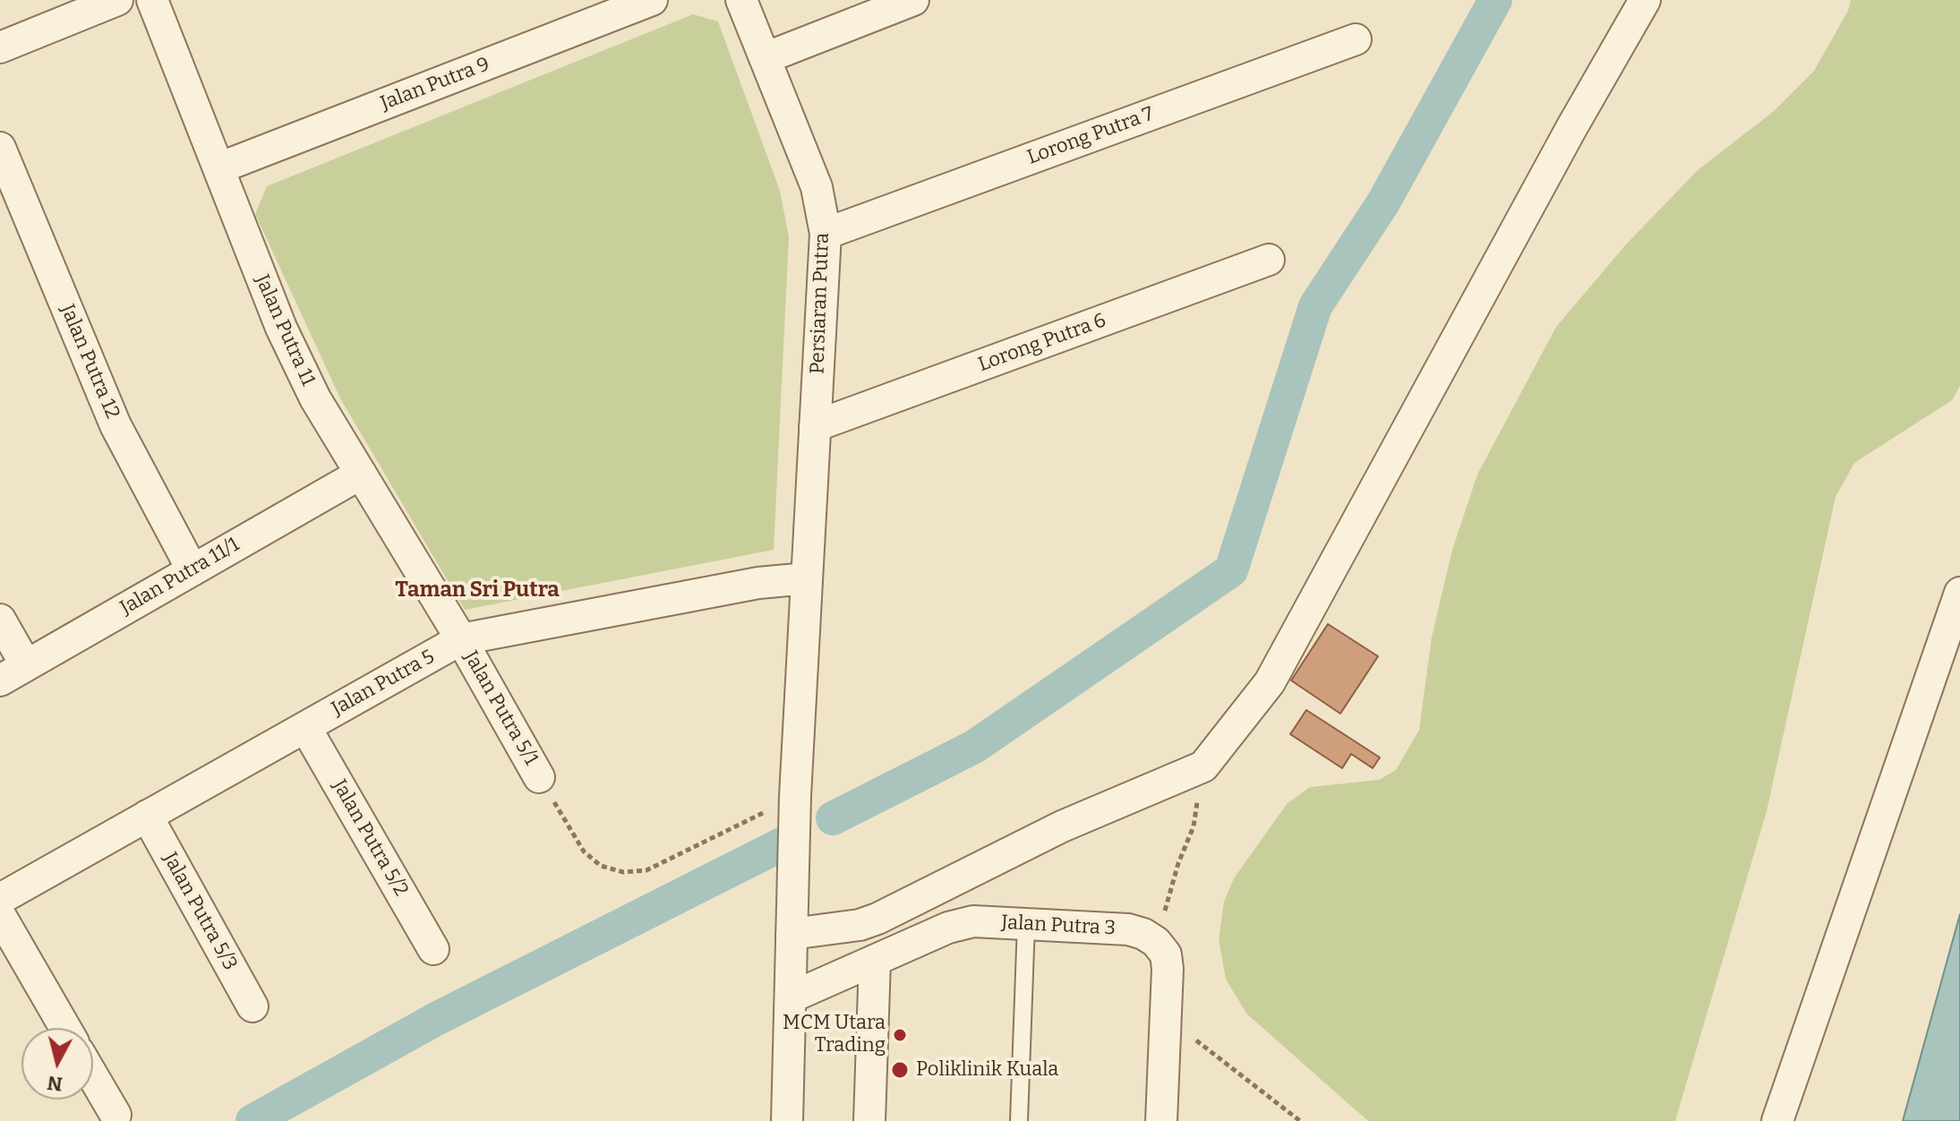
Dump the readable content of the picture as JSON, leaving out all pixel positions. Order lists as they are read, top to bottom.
{
  "streets": {
    "street": [
      "Jalan Putra 9",
      "Lorong Putra 7",
      "Persiaran Putra",
      "Jalan Putra 11",
      "Lorong Putra 6",
      "Jalan Putra 12",
      "Jalan Putra 11/1",
      "Jalan Putra 5",
      "Jalan Putra 5/1",
      "Jalan Putra 5/2",
      "Jalan Putra 5/3",
      "Jalan Putra 3"
    ]
  },
  "crossings": [
    ["Jalan Putra 9", "Jalan Putra 11"],
    ["Lorong Putra 7", "Persiaran Putra"],
    ["Persiaran Putra", "Lorong Putra 6"],
    ["Persiaran Putra", "Jalan Putra 5"],
    ["Persiaran Putra", "Jalan Putra 3"],
    ["Jalan Putra 11", "Jalan Putra 11/1"],
    ["Jalan Putra 11", "Jalan Putra 5"],
    ["Jalan Putra 11", "Jalan Putra 5/1"],
    ["Jalan Putra 12", "Jalan Putra 11/1"],
    ["Jalan Putra 5", "Jalan Putra 5/1"],
    ["Jalan Putra 5", "Jalan Putra 5/2"],
    ["Jalan Putra 5", "Jalan Putra 5/3"]
  ],
  "districts": ["Taman Sri Putra"],
  "places": ["MCM Utara Trading", "Poliklinik Kuala"],
  "north": "bottom"
}
